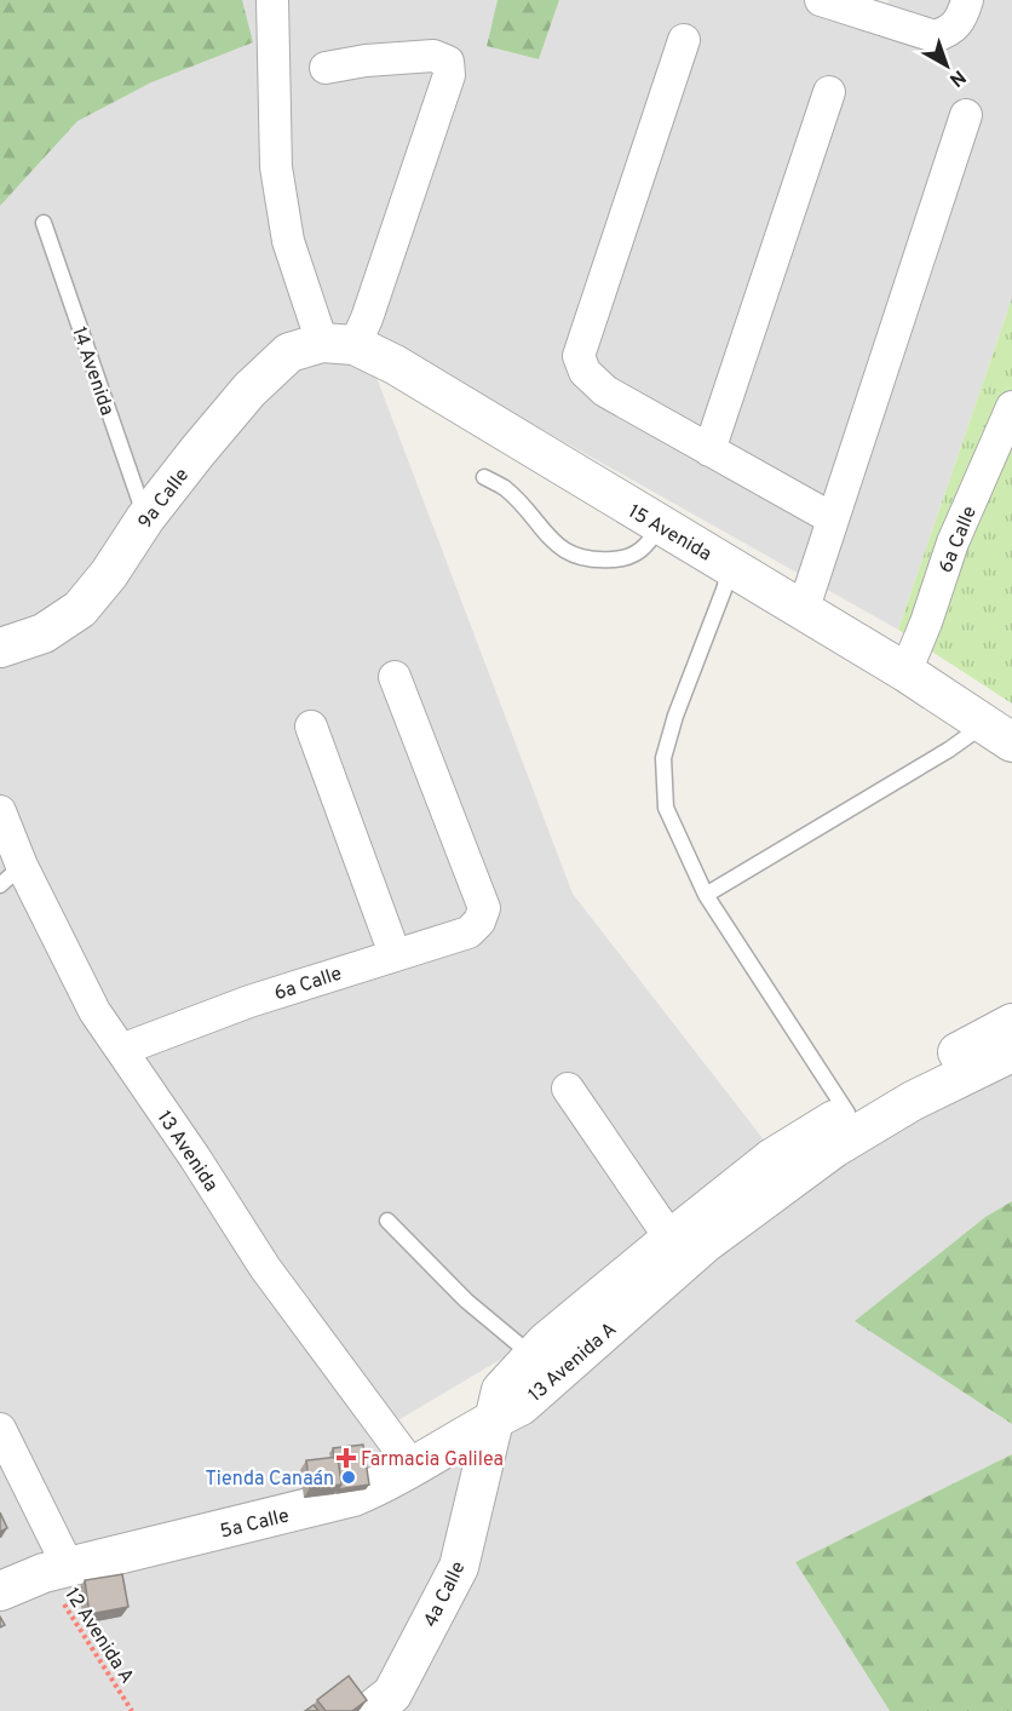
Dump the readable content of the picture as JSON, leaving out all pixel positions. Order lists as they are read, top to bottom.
{
  "streets": {
    "street": [
      "9a Calle",
      "15 Avenida",
      "6a Calle",
      "13 Avenida",
      "13 Avenida A",
      "5a Calle",
      "4a Calle"
    ],
    "lane": ["14 Avenida"],
    "path": ["12 Avenida A"]
  },
  "crossings": [
    ["14 Avenida", "9a Calle"],
    ["9a Calle", "15 Avenida"],
    ["15 Avenida", "6a Calle"],
    ["6a Calle", "13 Avenida"],
    ["13 Avenida", "5a Calle"],
    ["13 Avenida A", "5a Calle"],
    ["13 Avenida A", "4a Calle"],
    ["5a Calle", "4a Calle"],
    ["5a Calle", "12 Avenida A"]
  ],
  "places": {
    "health": ["Farmacia Galilea"],
    "other": ["Tienda Canaán"]
  },
  "north": "bottom right"
}
